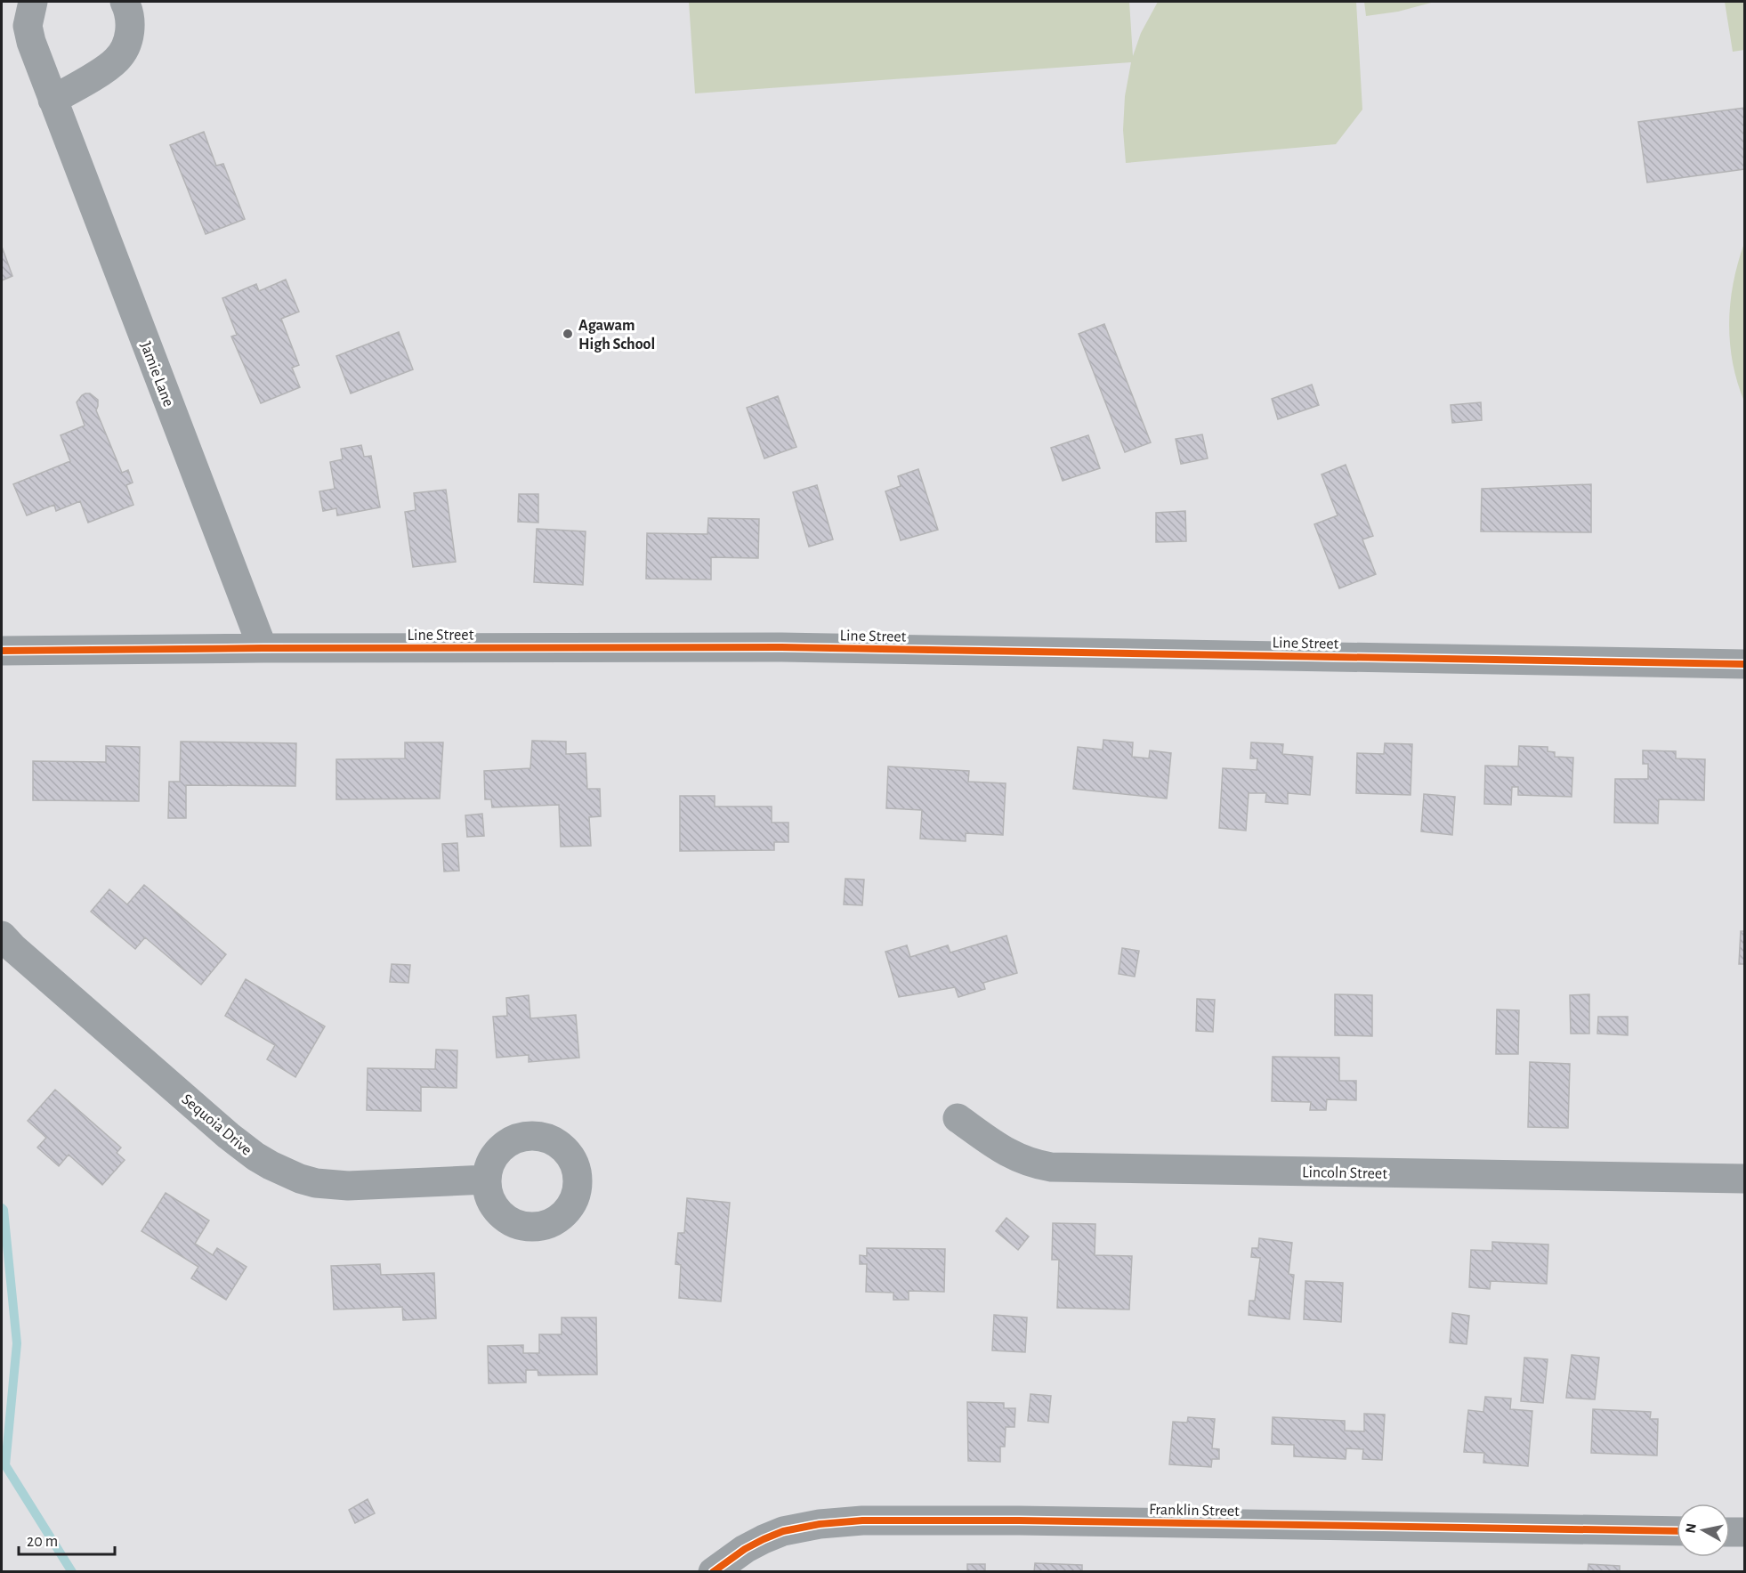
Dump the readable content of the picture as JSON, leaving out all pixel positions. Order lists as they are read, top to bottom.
{
  "streets": {
    "street": [
      "Jamie Lane",
      "Line Street",
      "Sequoia Drive",
      "Lincoln Street",
      "Franklin Street"
    ]
  },
  "crossings": [
    ["Jamie Lane", "Line Street"]
  ],
  "places": ["Agawam High School"],
  "scale_bar": "20 m",
  "north": "left"
}
